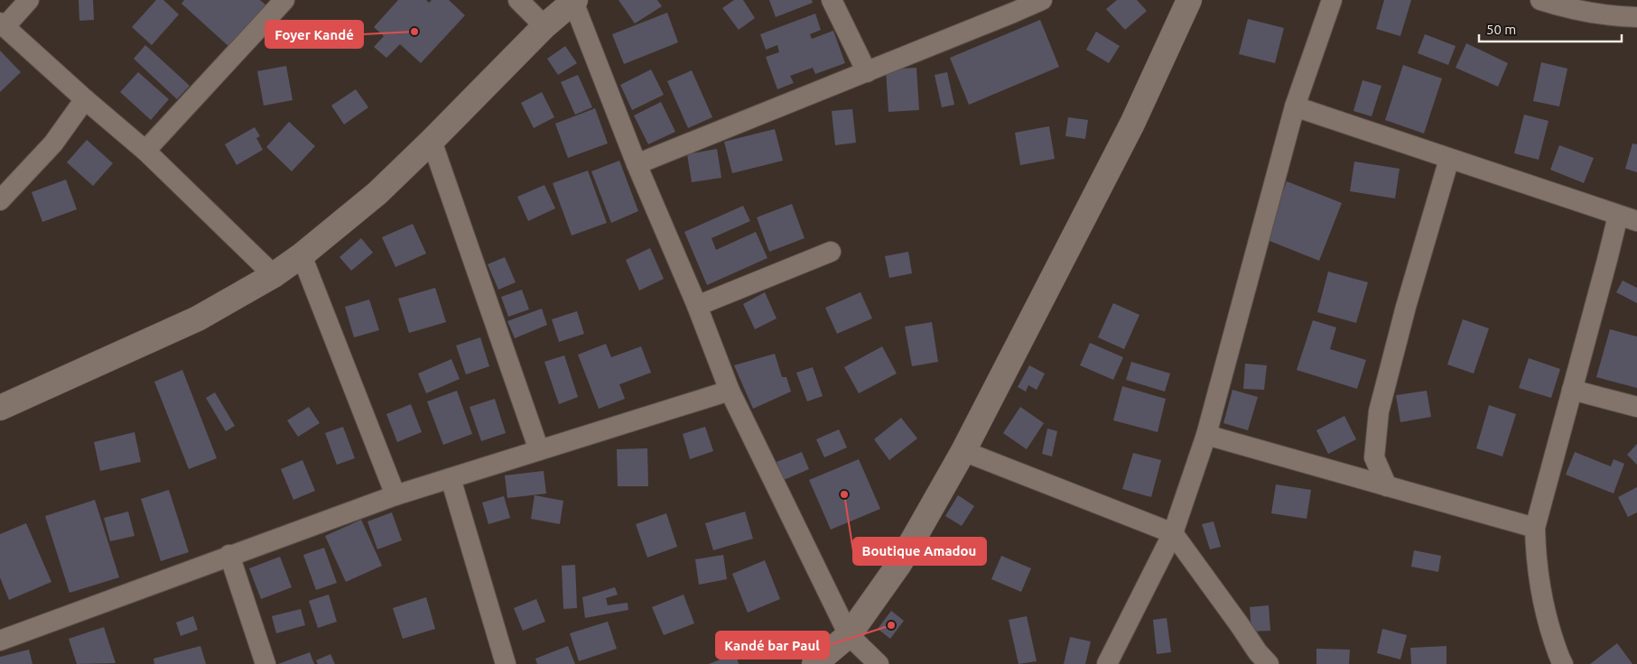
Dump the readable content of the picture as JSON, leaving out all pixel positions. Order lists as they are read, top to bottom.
{
  "places": ["Foyer Kandé", "Boutique Amadou", "Kandé bar Paul"],
  "scale_bar": "50 m"
}
